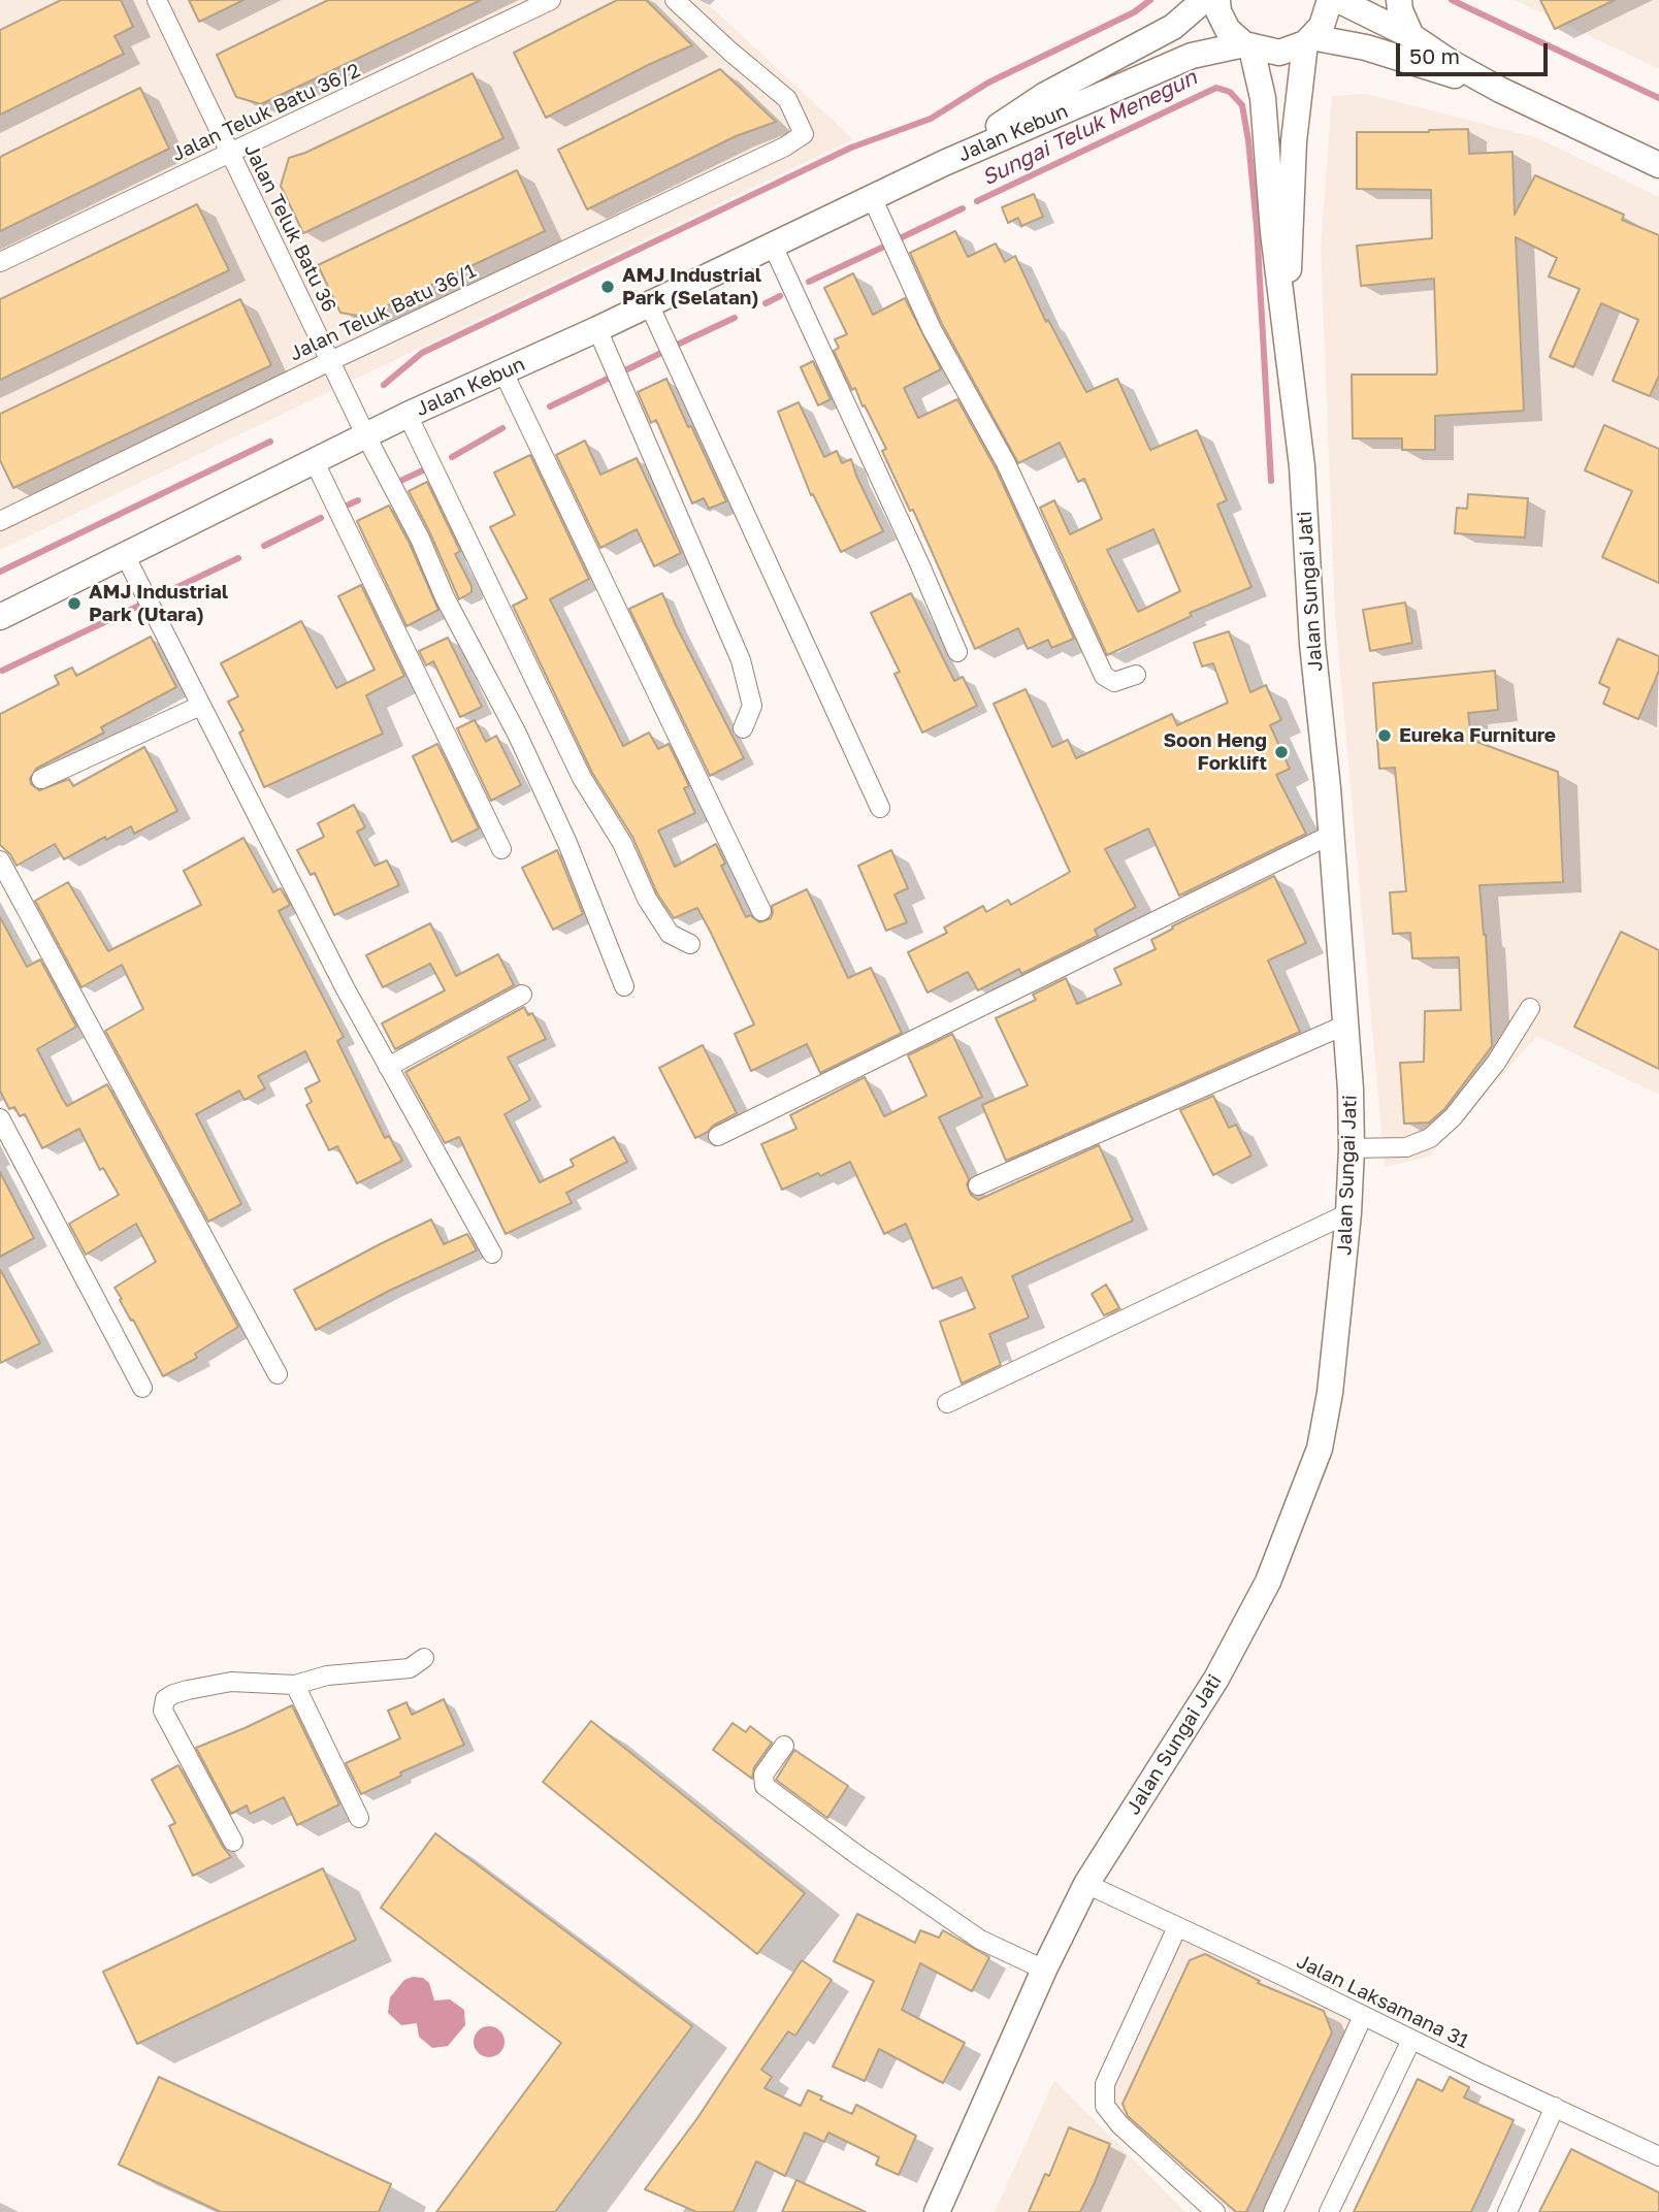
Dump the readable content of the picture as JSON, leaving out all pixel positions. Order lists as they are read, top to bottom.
{
  "streets": {
    "main road": ["Jalan Kebun", "Jalan Sungai Jati"],
    "street": [
      "Jalan Teluk Batu 36/2",
      "Jalan Teluk Batu 36",
      "Jalan Teluk Batu 36/1",
      "Jalan Laksamana 31"
    ]
  },
  "crossings": [
    ["Jalan Teluk Batu 36/2", "Jalan Teluk Batu 36"],
    ["Jalan Kebun", "Jalan Teluk Batu 36"],
    ["Jalan Kebun", "Jalan Sungai Jati"],
    ["Jalan Teluk Batu 36", "Jalan Teluk Batu 36/1"],
    ["Jalan Sungai Jati", "Jalan Laksamana 31"]
  ],
  "water": ["Sungai Teluk Menegun"],
  "places": [
    "AMJ Industrial Park (Selatan)",
    "AMJ Industrial Park (Utara)",
    "Eureka Furniture",
    "Soon Heng Forklift"
  ],
  "scale_bar": "50 m"
}
